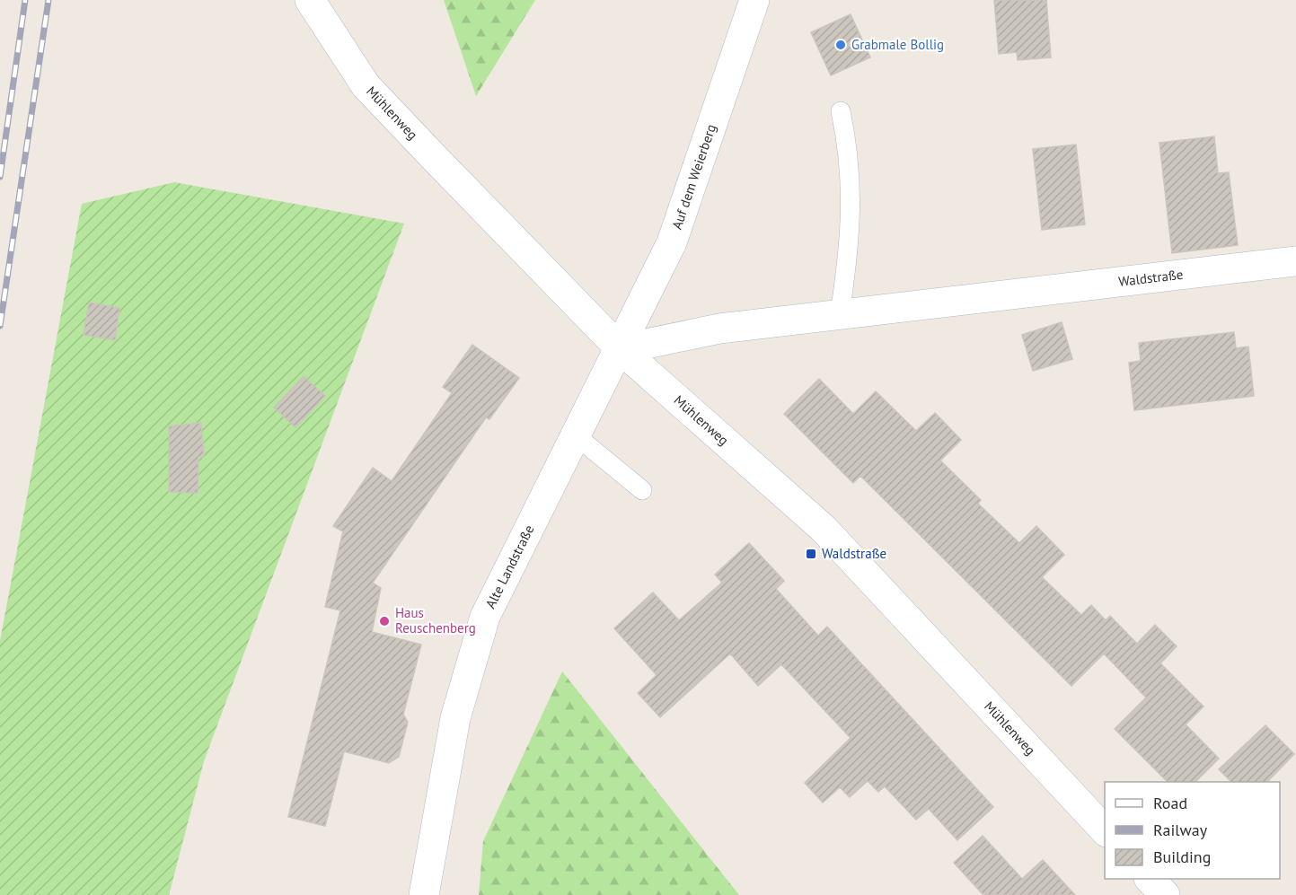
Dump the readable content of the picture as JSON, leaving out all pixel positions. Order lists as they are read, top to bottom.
{
  "streets": {
    "street": [
      "Mühlenweg",
      "Auf dem Weierberg",
      "Waldstraße",
      "Alte Landstraße"
    ]
  },
  "crossings": [
    ["Mühlenweg", "Auf dem Weierberg"],
    ["Mühlenweg", "Waldstraße"],
    ["Mühlenweg", "Alte Landstraße"],
    ["Auf dem Weierberg", "Waldstraße"],
    ["Auf dem Weierberg", "Alte Landstraße"],
    ["Waldstraße", "Alte Landstraße"]
  ],
  "places": {
    "other": ["Grabmale Bollig", "Haus Reuschenberg"],
    "transit": ["Waldstraße"]
  },
  "legend": ["Road", "Railway", "Building"]
}
